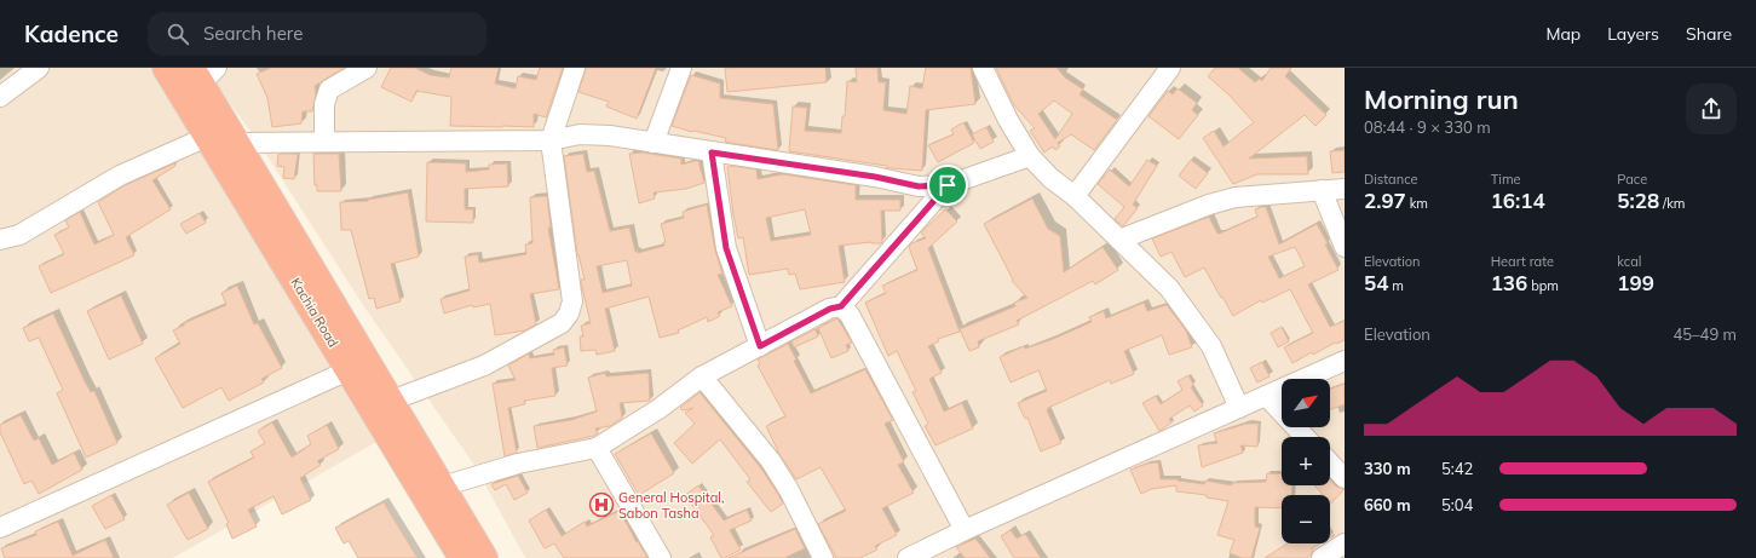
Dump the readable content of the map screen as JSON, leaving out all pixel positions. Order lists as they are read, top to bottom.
{
  "streets": {
    "highway": ["Kachia Road"]
  },
  "places": {
    "hospital": ["General Hospital, Sabon Tasha"]
  },
  "north": "top right",
  "page": {
    "header": "Kadence",
    "search": "Search here",
    "nav": ["Map", "Layers", "Share"],
    "heading": ["Morning run", "08:44 · 9 × 330 m"],
    "stats": [
      ["Distance", "2.97 km"],
      ["Time", "16:14"],
      ["Pace", "5:28 /km"],
      ["Elevation", "54 m"],
      ["Heart rate", "136 bpm"],
      ["kcal", "199"]
    ],
    "chart": ["Elevation", "45–49 m"],
    "map_buttons": ["+", "−"],
    "list": [
      {
        "name": "330 m",
        "note": "5:42"
      },
      {
        "name": "660 m",
        "note": "5:04"
      }
    ]
  }
}
